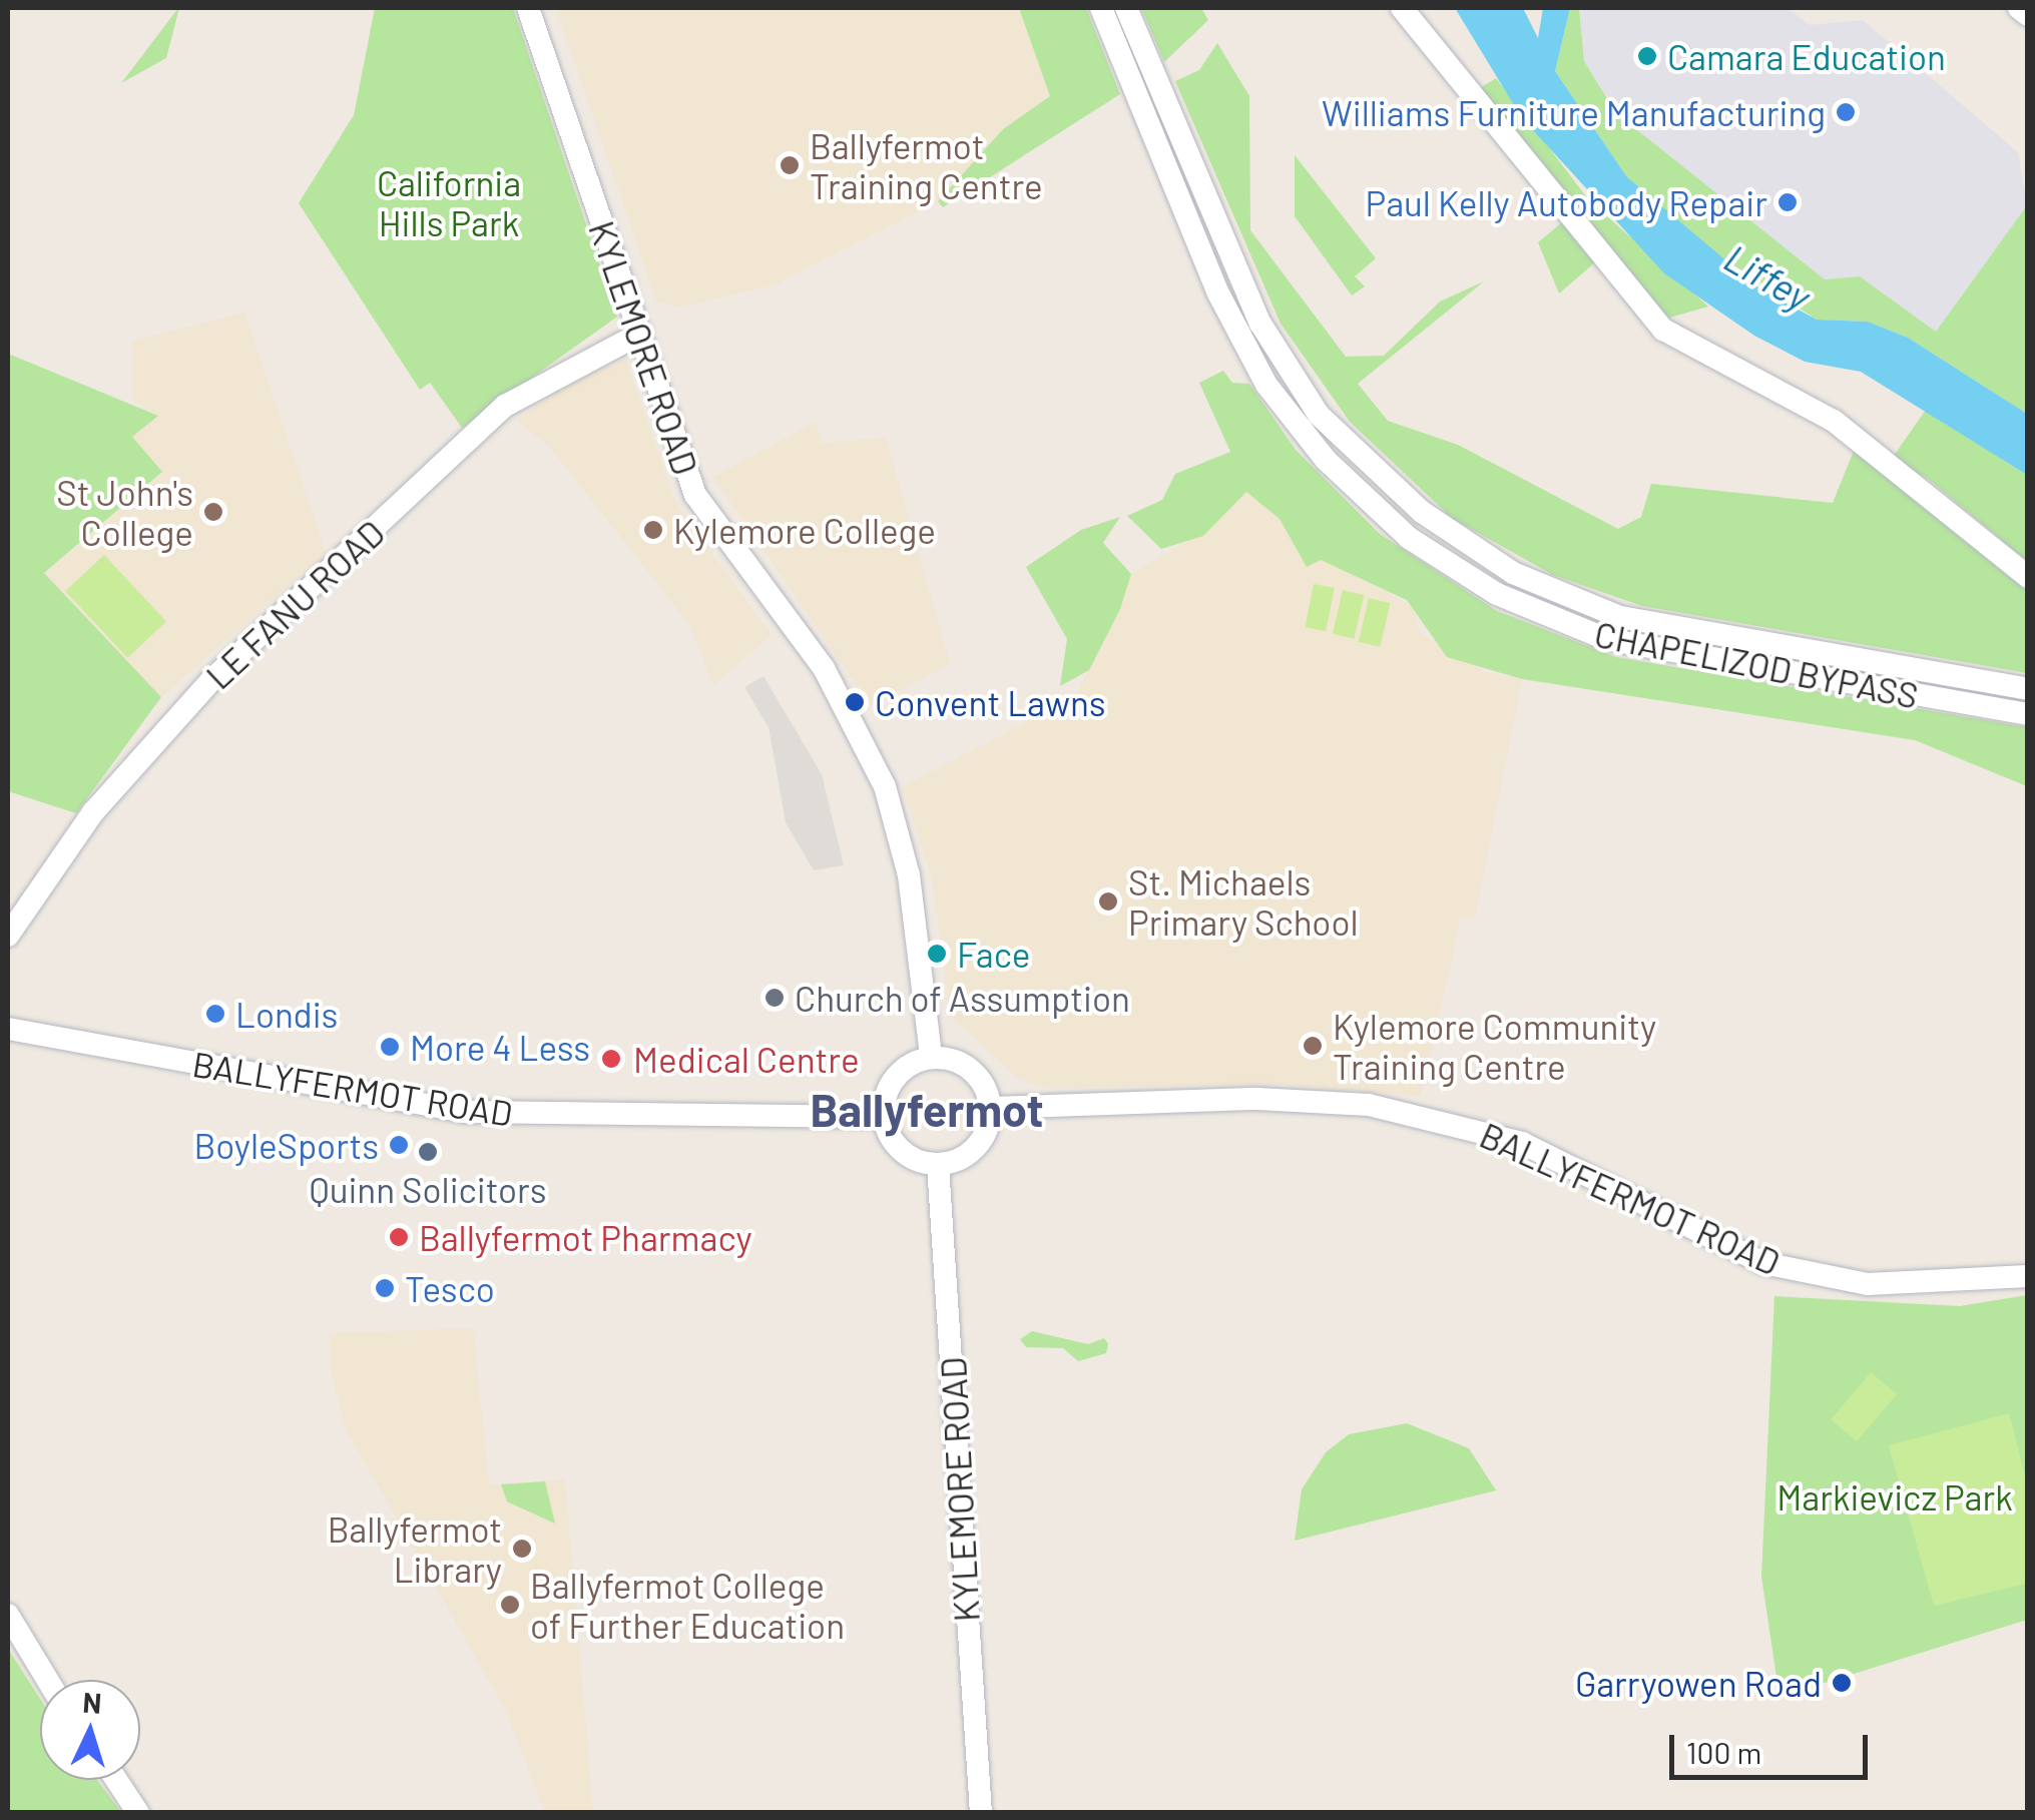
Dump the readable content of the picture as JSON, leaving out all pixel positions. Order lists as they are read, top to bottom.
{
  "streets": {
    "main road": [
      "KYLEMORE ROAD",
      "LE FANU ROAD",
      "CHAPELIZOD BYPASS",
      "BALLYFERMOT ROAD"
    ]
  },
  "crossings": [
    ["KYLEMORE ROAD", "LE FANU ROAD"],
    ["KYLEMORE ROAD", "BALLYFERMOT ROAD"]
  ],
  "districts": ["Ballyfermot"],
  "water": ["Liffey"],
  "parks": ["California Hills Park", "Markievicz Park"],
  "places": [
    "Camara Education",
    "Williams Furniture Manufacturing",
    "Ballyfermot Training Centre",
    "Paul Kelly Autobody Repair",
    "St John's College",
    "Kylemore College",
    "Convent Lawns",
    "St. Michaels Primary School",
    "Face",
    "Church of Assumption",
    "Londis",
    "Kylemore Community Training Centre",
    "More 4 Less",
    "Medical Centre",
    "BoyleSports",
    "Quinn Solicitors",
    "Ballyfermot Pharmacy",
    "Tesco",
    "Ballyfermot Library",
    "Ballyfermot College of Further Education",
    "Garryowen Road"
  ],
  "scale_bar": "100 m",
  "north": "top"
}
